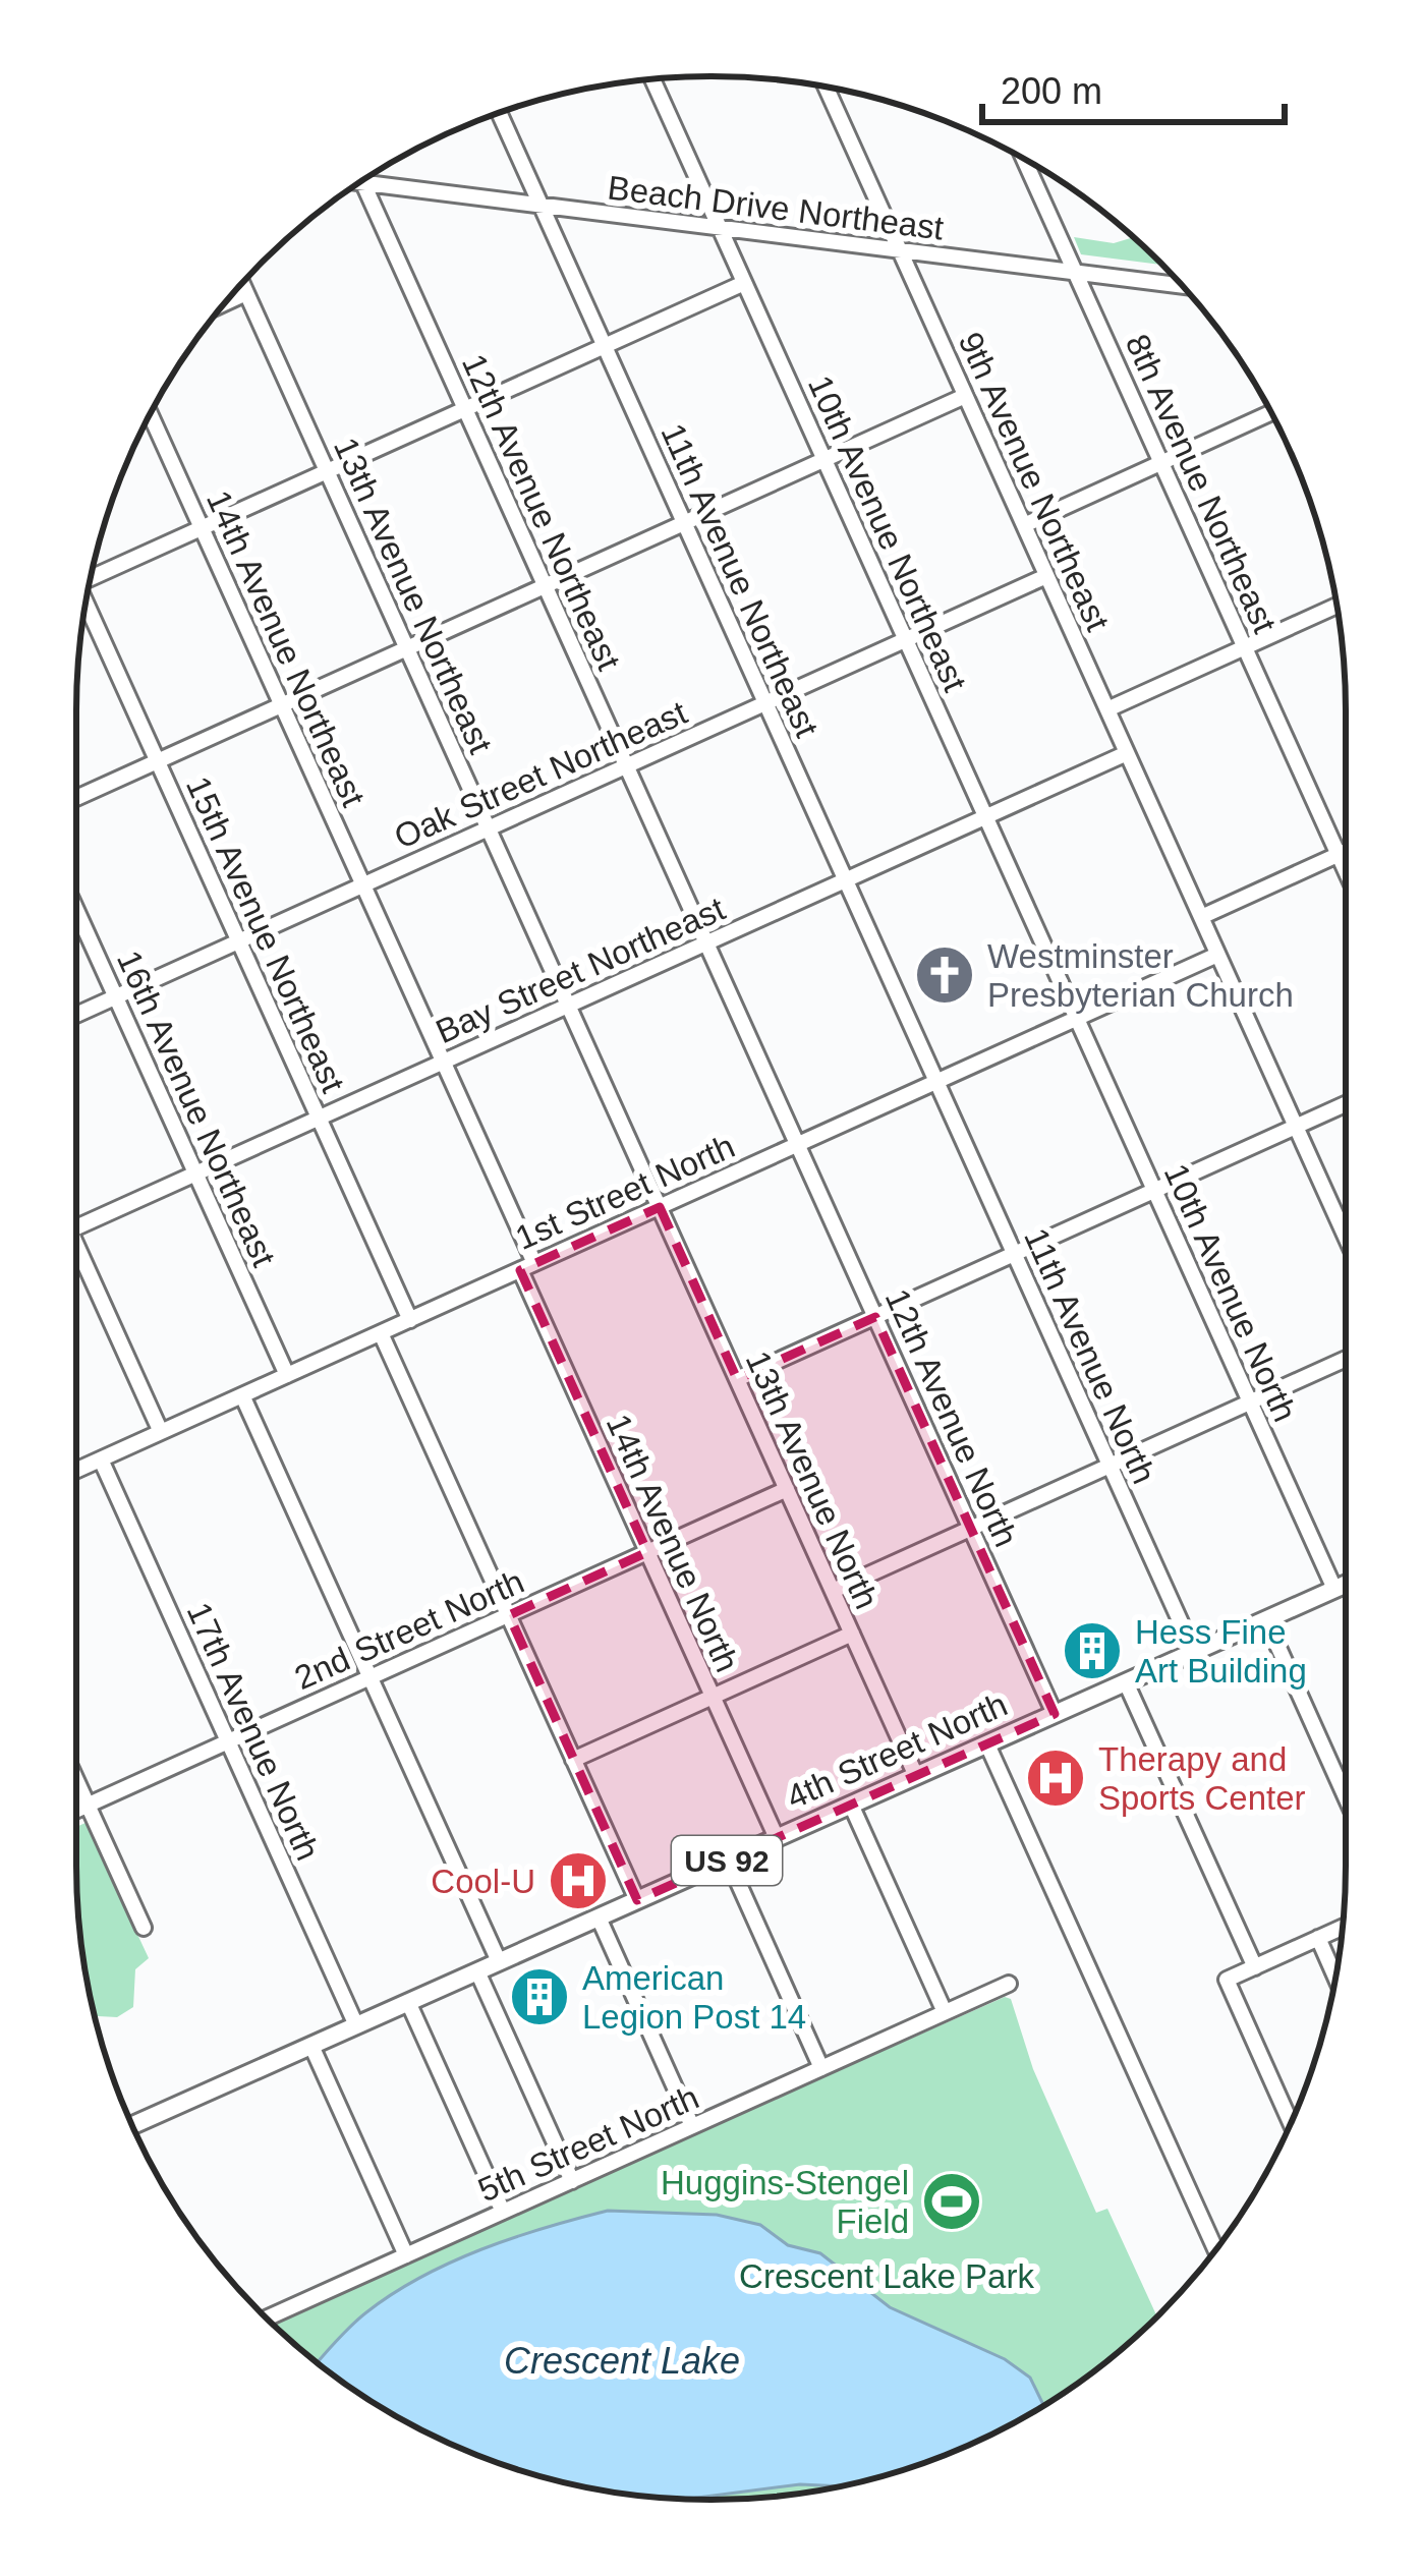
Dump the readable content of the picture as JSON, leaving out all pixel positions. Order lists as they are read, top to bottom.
{
  "streets": {
    "main road": ["4th Street North", "US 92"],
    "street": [
      "Beach Drive Northeast",
      "9th Avenue Northeast",
      "8th Avenue Northeast",
      "12th Avenue Northeast",
      "10th Avenue Northeast",
      "11th Avenue Northeast",
      "13th Avenue Northeast",
      "14th Avenue Northeast",
      "Oak Street Northeast",
      "15th Avenue Northeast",
      "Bay Street Northeast",
      "16th Avenue Northeast",
      "1st Street North",
      "10th Avenue North",
      "11th Avenue North",
      "12th Avenue North",
      "13th Avenue North",
      "14th Avenue North",
      "2nd Street North",
      "17th Avenue North",
      "5th Street North"
    ]
  },
  "crossings": [
    ["Beach Drive Northeast", "9th Avenue Northeast"],
    ["Beach Drive Northeast", "8th Avenue Northeast"],
    ["Beach Drive Northeast", "10th Avenue Northeast"],
    ["Beach Drive Northeast", "11th Avenue Northeast"],
    ["9th Avenue Northeast", "Oak Street Northeast"],
    ["9th Avenue Northeast", "Bay Street Northeast"],
    ["9th Avenue Northeast", "1st Street North"],
    ["12th Avenue Northeast", "Oak Street Northeast"],
    ["12th Avenue Northeast", "Bay Street Northeast"],
    ["12th Avenue Northeast", "1st Street North"],
    ["12th Avenue Northeast", "12th Avenue North"],
    ["10th Avenue Northeast", "Oak Street Northeast"],
    ["10th Avenue Northeast", "Bay Street Northeast"],
    ["10th Avenue Northeast", "1st Street North"],
    ["10th Avenue Northeast", "10th Avenue North"],
    ["11th Avenue Northeast", "Oak Street Northeast"],
    ["11th Avenue Northeast", "Bay Street Northeast"],
    ["11th Avenue Northeast", "1st Street North"],
    ["11th Avenue Northeast", "11th Avenue North"],
    ["13th Avenue Northeast", "Oak Street Northeast"],
    ["13th Avenue Northeast", "Bay Street Northeast"],
    ["13th Avenue Northeast", "1st Street North"],
    ["13th Avenue Northeast", "13th Avenue North"],
    ["14th Avenue Northeast", "Oak Street Northeast"],
    ["14th Avenue Northeast", "Bay Street Northeast"],
    ["14th Avenue Northeast", "1st Street North"],
    ["14th Avenue Northeast", "14th Avenue North"],
    ["Oak Street Northeast", "15th Avenue Northeast"],
    ["Oak Street Northeast", "16th Avenue Northeast"],
    ["15th Avenue Northeast", "Bay Street Northeast"],
    ["15th Avenue Northeast", "1st Street North"],
    ["Bay Street Northeast", "16th Avenue Northeast"],
    ["16th Avenue Northeast", "1st Street North"],
    ["1st Street North", "10th Avenue North"],
    ["1st Street North", "11th Avenue North"],
    ["1st Street North", "12th Avenue North"],
    ["1st Street North", "13th Avenue North"],
    ["1st Street North", "14th Avenue North"],
    ["1st Street North", "17th Avenue North"],
    ["10th Avenue North", "4th Street North"],
    ["11th Avenue North", "4th Street North"],
    ["12th Avenue North", "4th Street North"],
    ["13th Avenue North", "2nd Street North"],
    ["13th Avenue North", "4th Street North"],
    ["14th Avenue North", "2nd Street North"],
    ["14th Avenue North", "4th Street North"],
    ["2nd Street North", "17th Avenue North"],
    ["17th Avenue North", "4th Street North"]
  ],
  "water": ["Crescent Lake"],
  "parks": ["Crescent Lake Park"],
  "places": {
    "church": ["Westminster Presbyterian Church"],
    "building": ["Hess Fine Art Building", "American Legion Post 14"],
    "hospital": ["Therapy and Sports Center", "Cool-U"],
    "sports": ["Huggins-Stengel Field"]
  },
  "scale_bar": "200 m"
}
